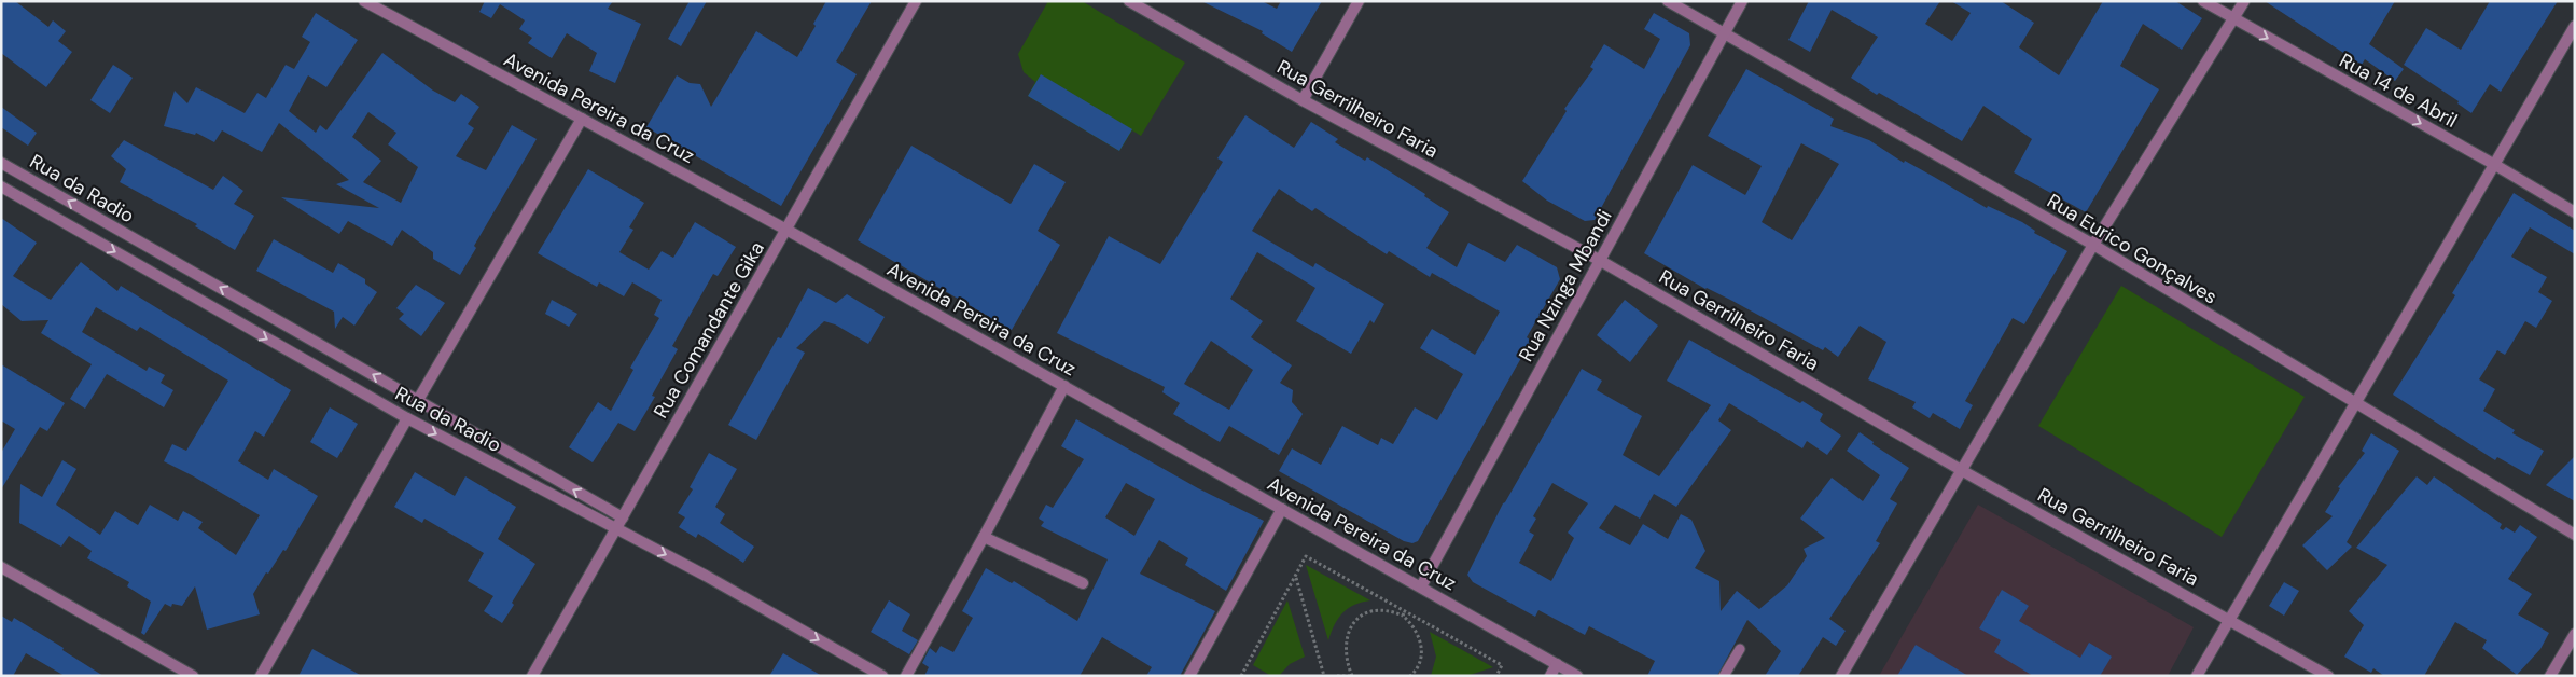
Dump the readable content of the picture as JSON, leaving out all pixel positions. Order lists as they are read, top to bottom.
{
  "streets": {
    "street": [
      "Rua 14 de Abril",
      "Avenida Pereira da Cruz",
      "Rua Gerrilheiro Faria",
      "Rua da Radio",
      "Rua Eurico Gonçalves",
      "Rua Nzinga Mbandi",
      "Rua Comandante Gika"
    ]
  },
  "crossings": [
    ["Avenida Pereira da Cruz", "Rua Nzinga Mbandi"],
    ["Avenida Pereira da Cruz", "Rua Comandante Gika"],
    ["Rua Gerrilheiro Faria", "Rua Nzinga Mbandi"],
    ["Rua da Radio", "Rua Comandante Gika"],
    ["Rua Eurico Gonçalves", "Rua Nzinga Mbandi"]
  ],
  "one_way": ["Rua 14 de Abril"]
}
